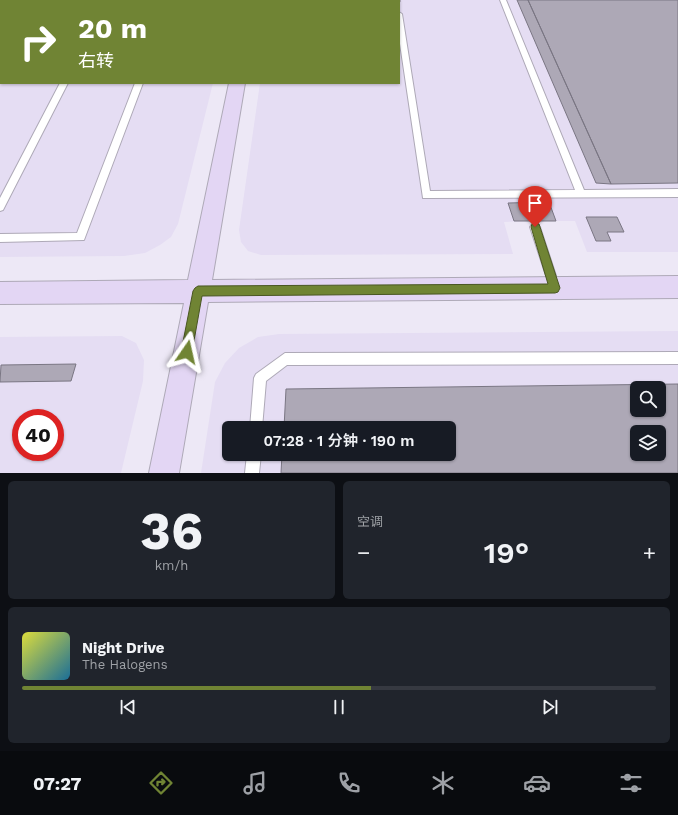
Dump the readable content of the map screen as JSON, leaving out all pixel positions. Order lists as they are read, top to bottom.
{
  "page": {
    "turn": ["20 m", "右转"],
    "limit": "40",
    "trip": "07:28 · 1 分钟 · 190 m",
    "tile": [
      ["36", "km/h"],
      "空调"
    ],
    "heat": ["−", "19°", "+"],
    "song": ["Night Drive", "The Halogens"],
    "tabs": "07:27"
  }
}
